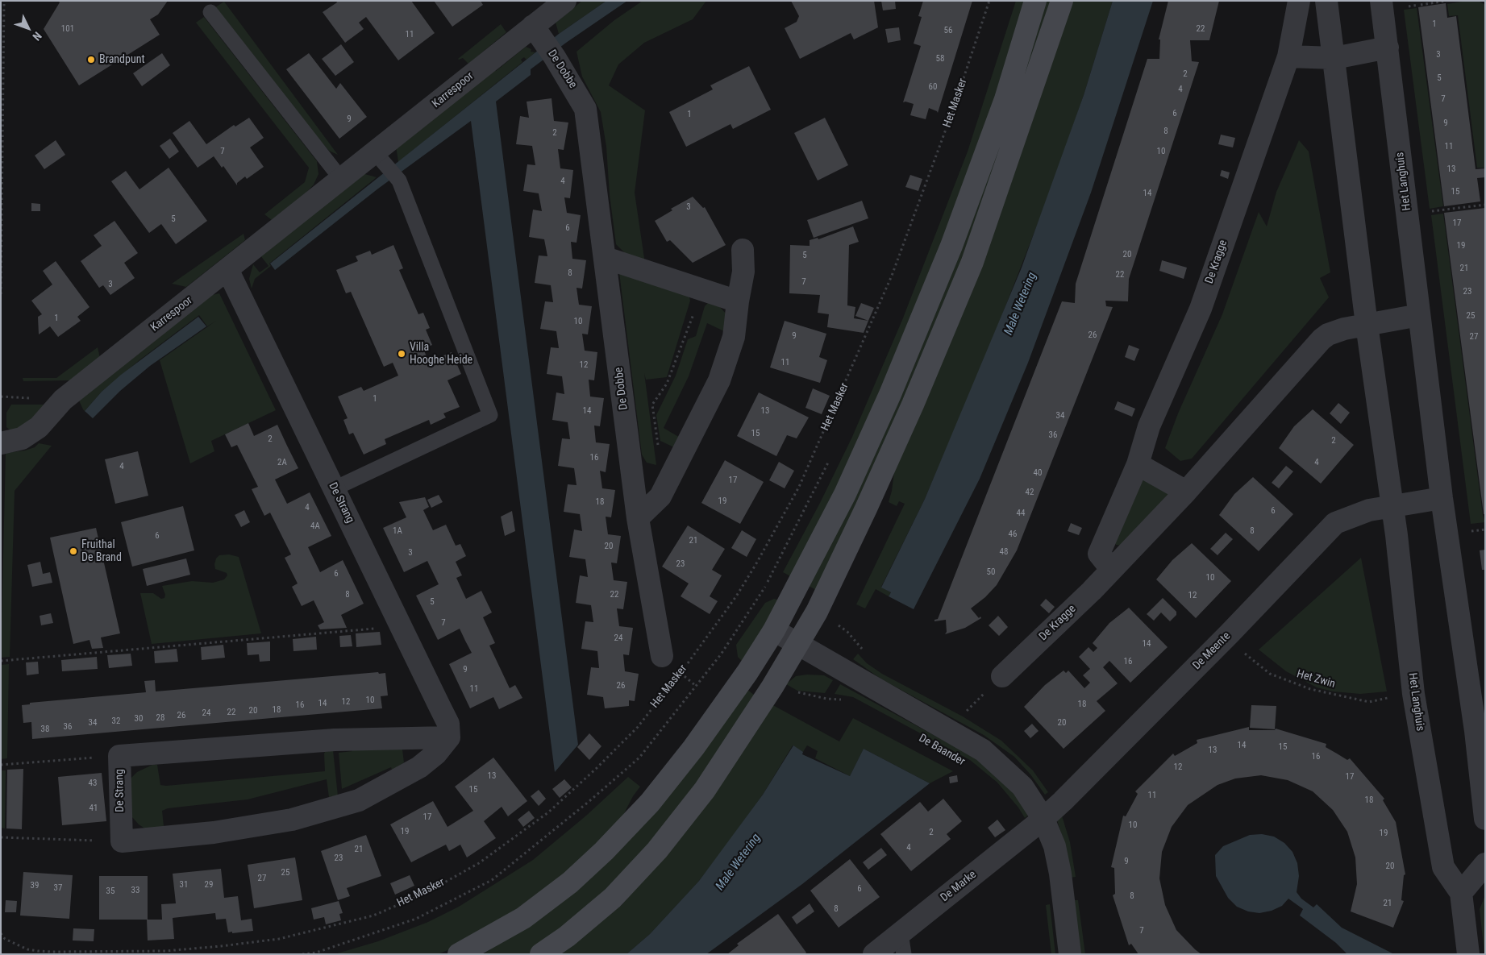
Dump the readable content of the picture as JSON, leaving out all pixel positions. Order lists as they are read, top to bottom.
{
  "streets": {
    "street": [
      "De Dobbe",
      "Karrespoor",
      "Het Langhuis",
      "De Kragge",
      "De Strang",
      "De Meente",
      "De Baander",
      "De Marke"
    ],
    "path": ["Het Masker", "Het Zwin"]
  },
  "crossings": [
    ["De Dobbe", "Karrespoor"],
    ["Karrespoor", "De Strang"],
    ["Het Langhuis", "De Kragge"],
    ["Het Langhuis", "De Meente"],
    ["Het Langhuis", "Het Zwin"],
    ["De Meente", "Het Zwin"],
    ["De Meente", "De Baander"],
    ["De Meente", "De Marke"],
    ["De Baander", "De Marke"]
  ],
  "water": ["Male Wetering"],
  "places": ["Brandpunt", "Villa Hooghe Heide", "Fruithal De Brand"],
  "house_numbers": [
    "1",
    "101",
    "22",
    "56",
    "11",
    "3",
    "58",
    "2",
    "5",
    "60",
    "4",
    "7",
    "6",
    "1",
    "9",
    "9",
    "8",
    "2",
    "11",
    "7",
    "10",
    "13",
    "4",
    "15",
    "14",
    "3",
    "5",
    "17",
    "6",
    "19",
    "20",
    "5",
    "21",
    "8",
    "22",
    "7",
    "3",
    "23",
    "25",
    "1",
    "10",
    "26",
    "9",
    "27",
    "11",
    "12",
    "1",
    "14",
    "13",
    "34",
    "15",
    "36",
    "2",
    "2",
    "16",
    "2A",
    "4",
    "4",
    "40",
    "17",
    "42",
    "19",
    "18",
    "4",
    "6",
    "44",
    "4A",
    "1A",
    "8",
    "46",
    "6",
    "21",
    "20",
    "48",
    "3",
    "23",
    "50",
    "6",
    "10",
    "8",
    "22",
    "12",
    "5",
    "7",
    "24",
    "14",
    "16",
    "9",
    "26",
    "11",
    "10",
    "12",
    "14",
    "18",
    "16",
    "18",
    "20",
    "22",
    "24",
    "26",
    "28",
    "30",
    "32",
    "34",
    "20",
    "36",
    "38",
    "14",
    "15",
    "13",
    "16",
    "12",
    "13",
    "17",
    "43",
    "15",
    "11",
    "18",
    "41",
    "17",
    "10",
    "19",
    "2",
    "19",
    "4",
    "21",
    "23",
    "9",
    "20",
    "25",
    "27",
    "31",
    "29",
    "39",
    "37",
    "6",
    "33",
    "35",
    "8",
    "21",
    "8",
    "7"
  ],
  "north": "bottom right"
}
